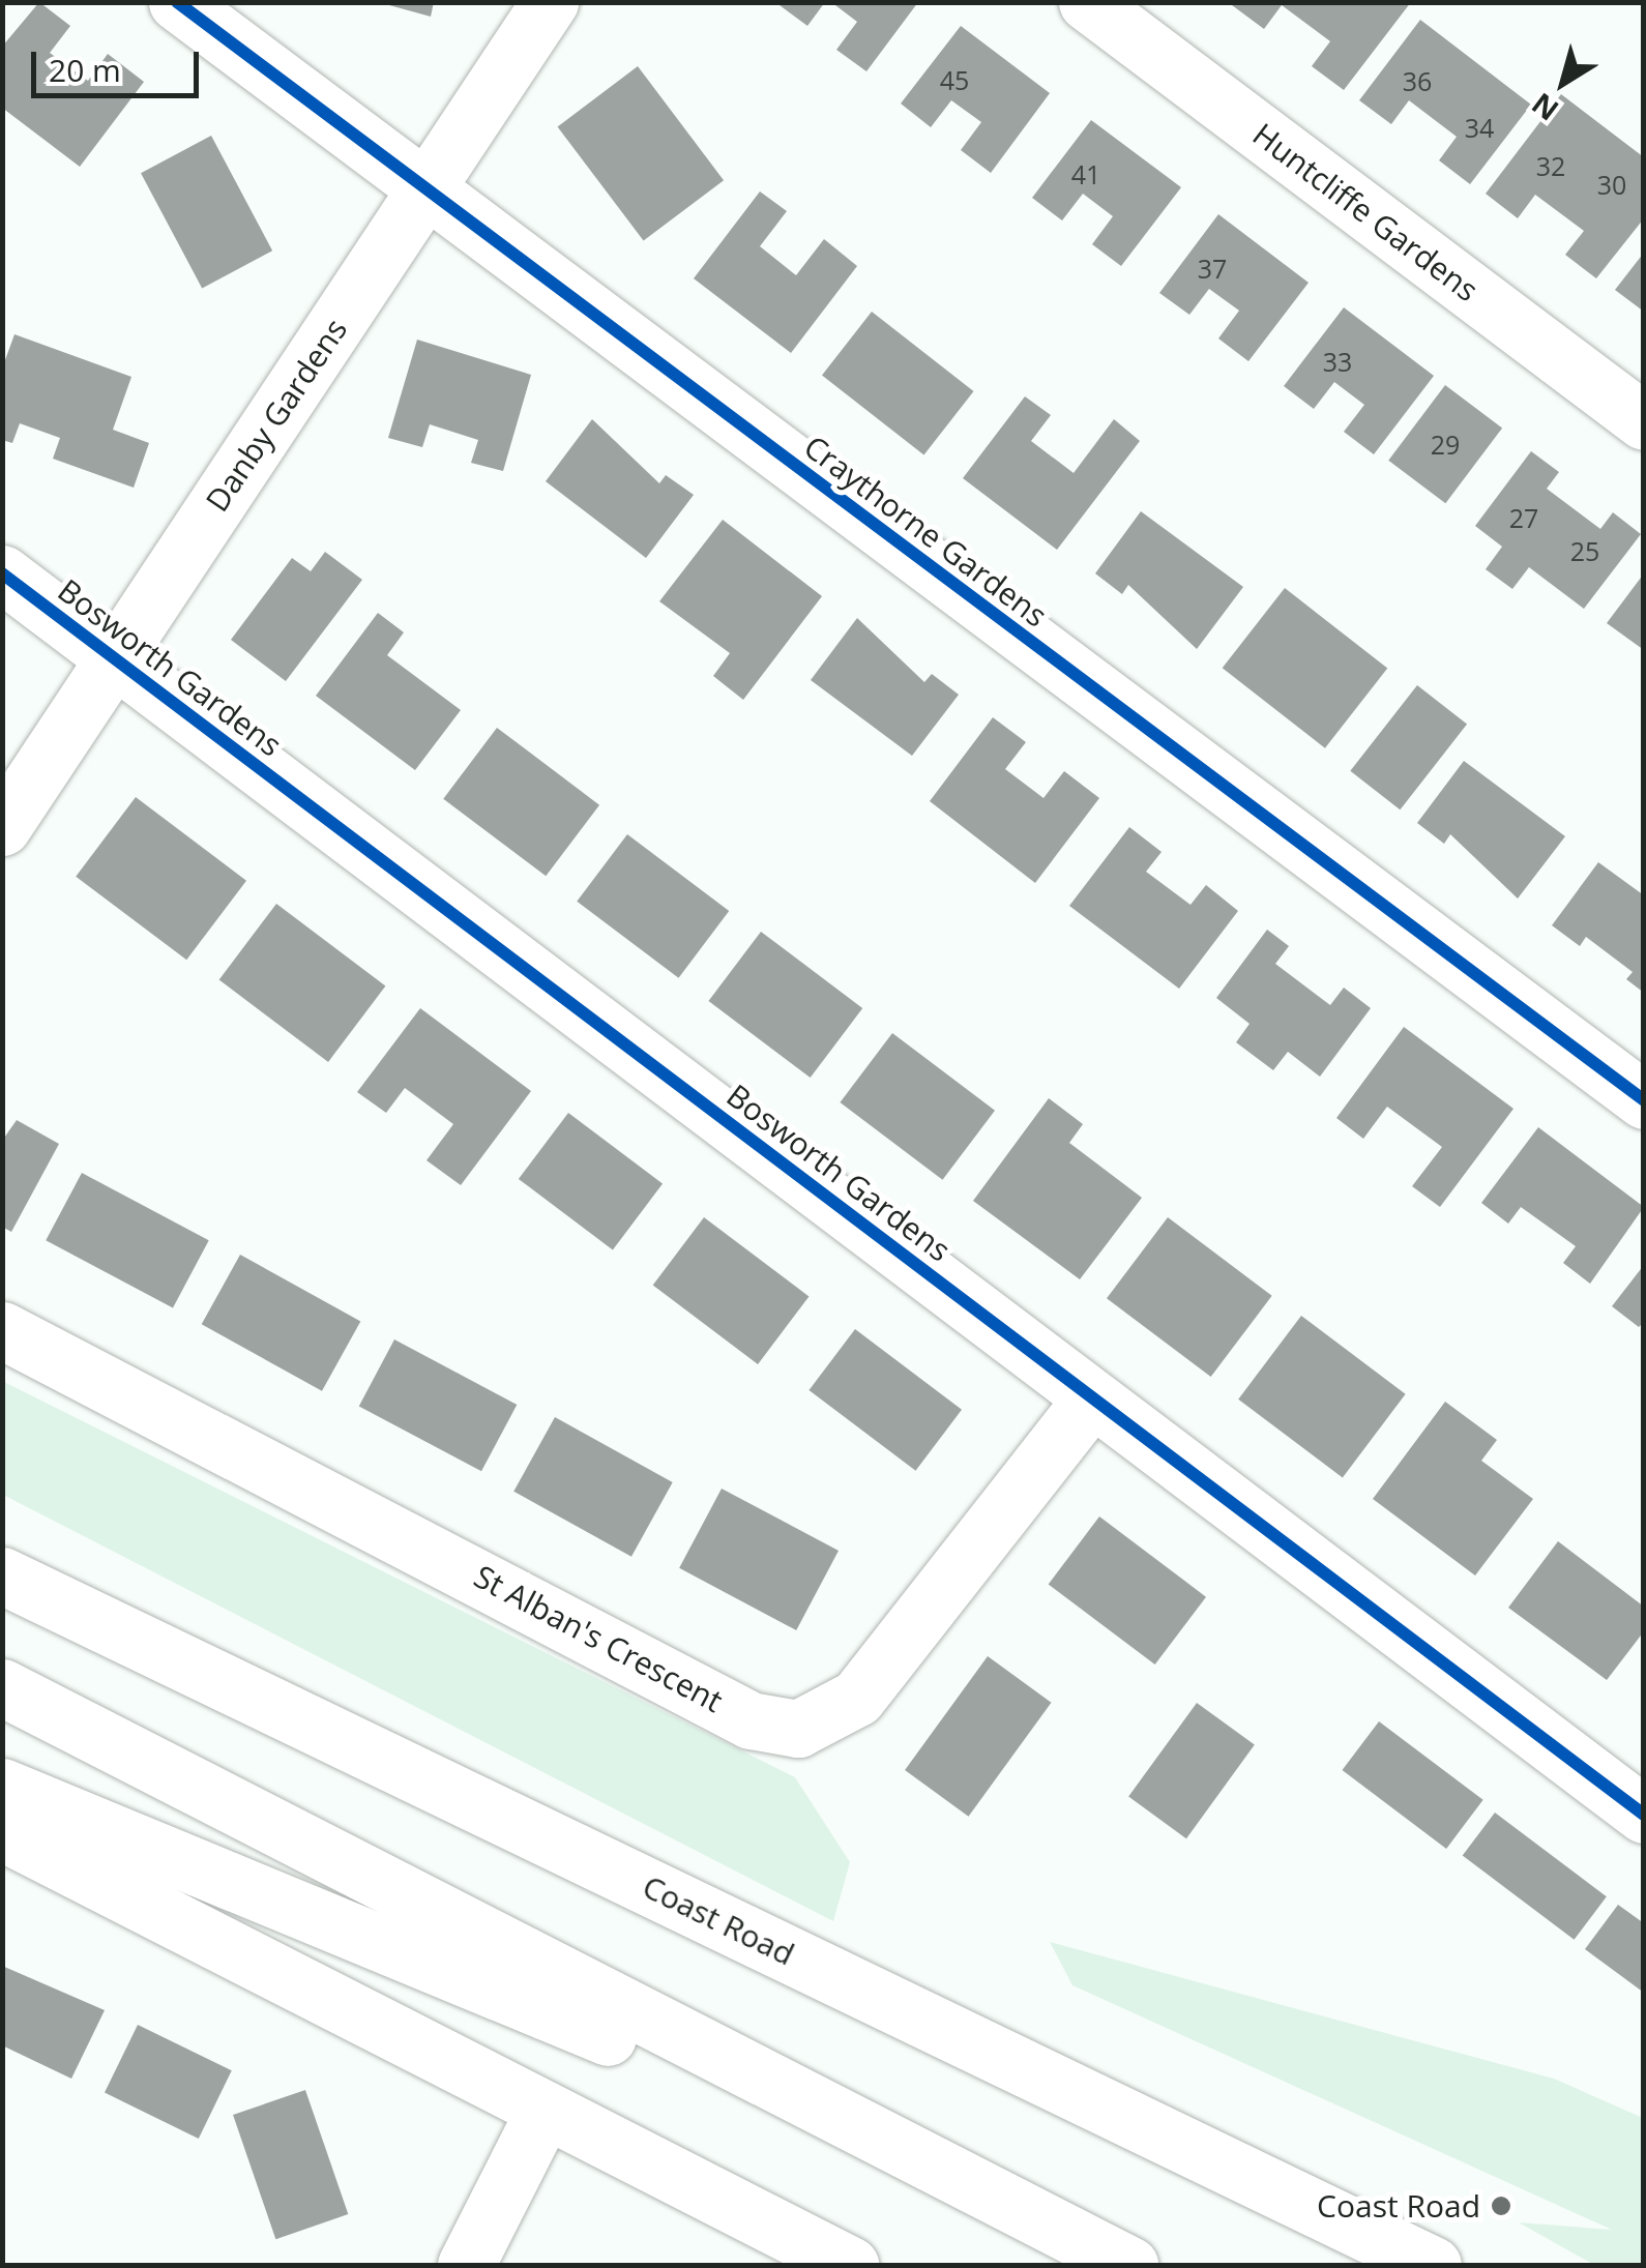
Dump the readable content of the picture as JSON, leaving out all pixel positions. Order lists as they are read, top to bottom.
{
  "streets": {
    "main road": [
      "Huntcliffe Gardens",
      "Danby Gardens",
      "Craythorne Gardens",
      "Bosworth Gardens",
      "St Alban's Crescent",
      "Coast Road"
    ]
  },
  "crossings": [
    ["Danby Gardens", "Craythorne Gardens"],
    ["Danby Gardens", "Bosworth Gardens"],
    ["Bosworth Gardens", "St Alban's Crescent"]
  ],
  "places": ["Coast Road"],
  "house_numbers": [
    "45",
    "36",
    "34",
    "32",
    "41",
    "30",
    "37",
    "33",
    "29",
    "27",
    "25"
  ],
  "scale_bar": "20 m",
  "north": "bottom left"
}
